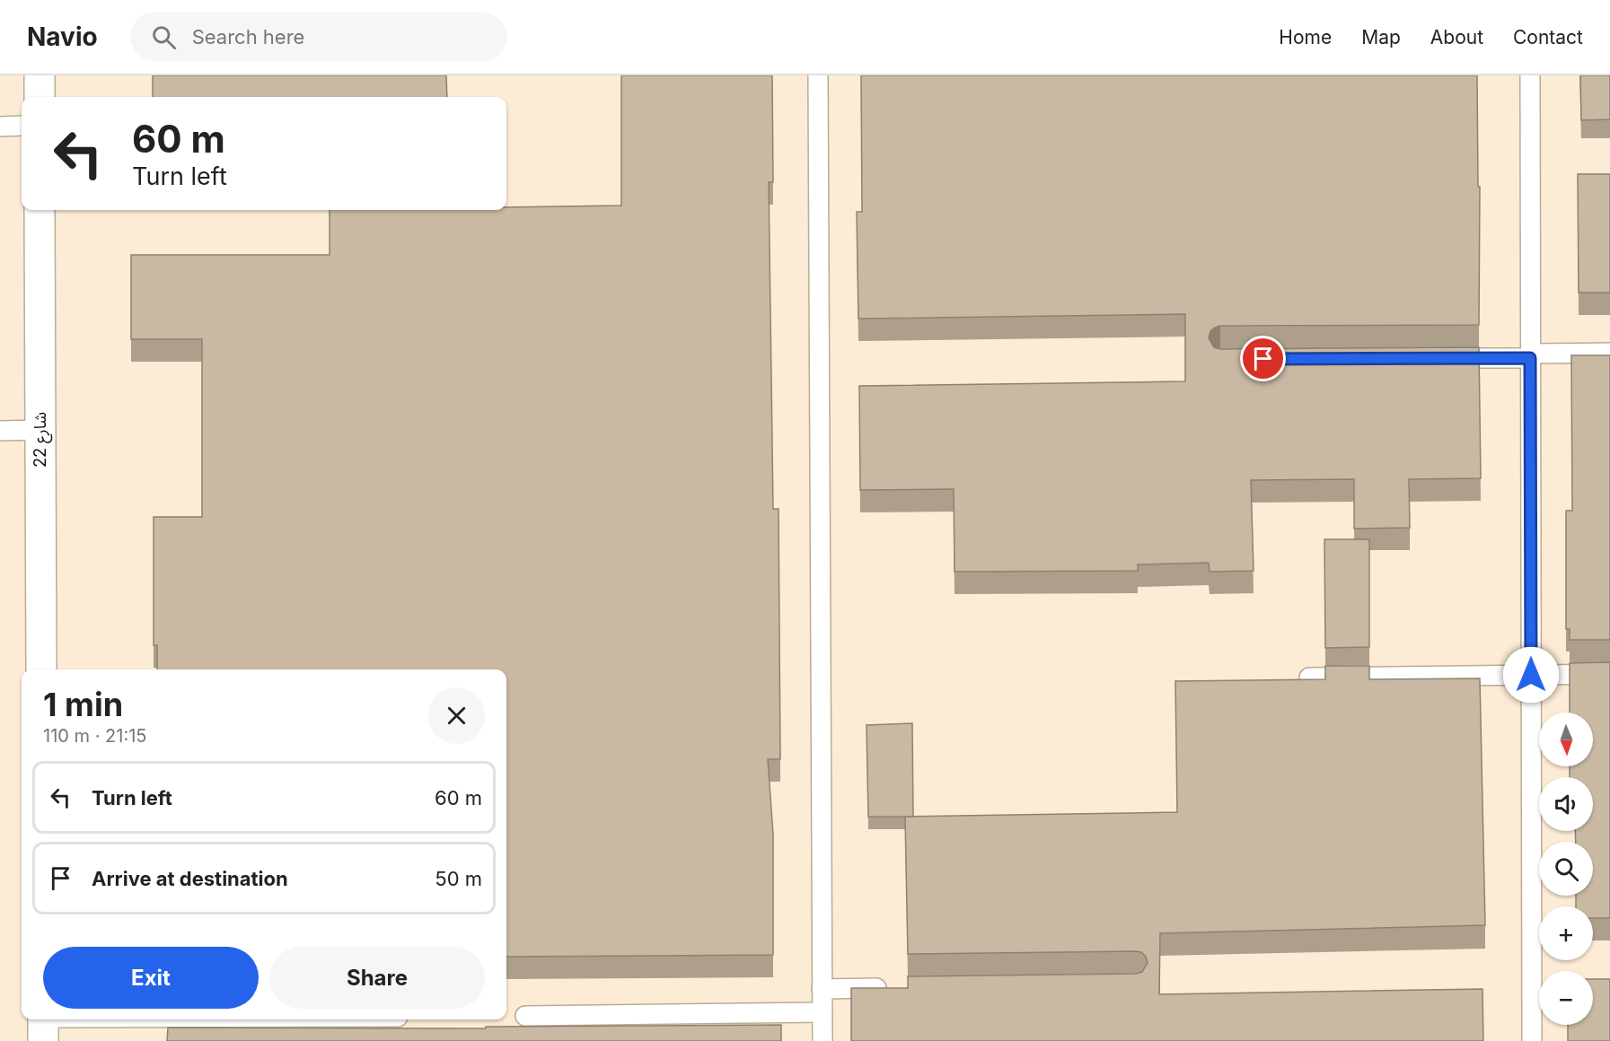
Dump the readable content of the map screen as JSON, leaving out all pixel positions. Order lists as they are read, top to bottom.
{
  "streets": {
    "street": ["شارع 22"]
  },
  "north": "bottom",
  "page": {
    "header": "Navio",
    "search": "Search here",
    "nav": [
      "Home",
      "Map",
      "About",
      "Contact"
    ],
    "turn": ["60 m", "Turn left"],
    "heading": ["1 min", "110 m · 21:15"],
    "map_buttons": ["+", "−"],
    "list": [
      {
        "name": "Turn left",
        "value": "60 m"
      },
      {
        "name": "Arrive at destination",
        "value": "50 m"
      }
    ],
    "buttons": ["Exit", "Share"]
  }
}
